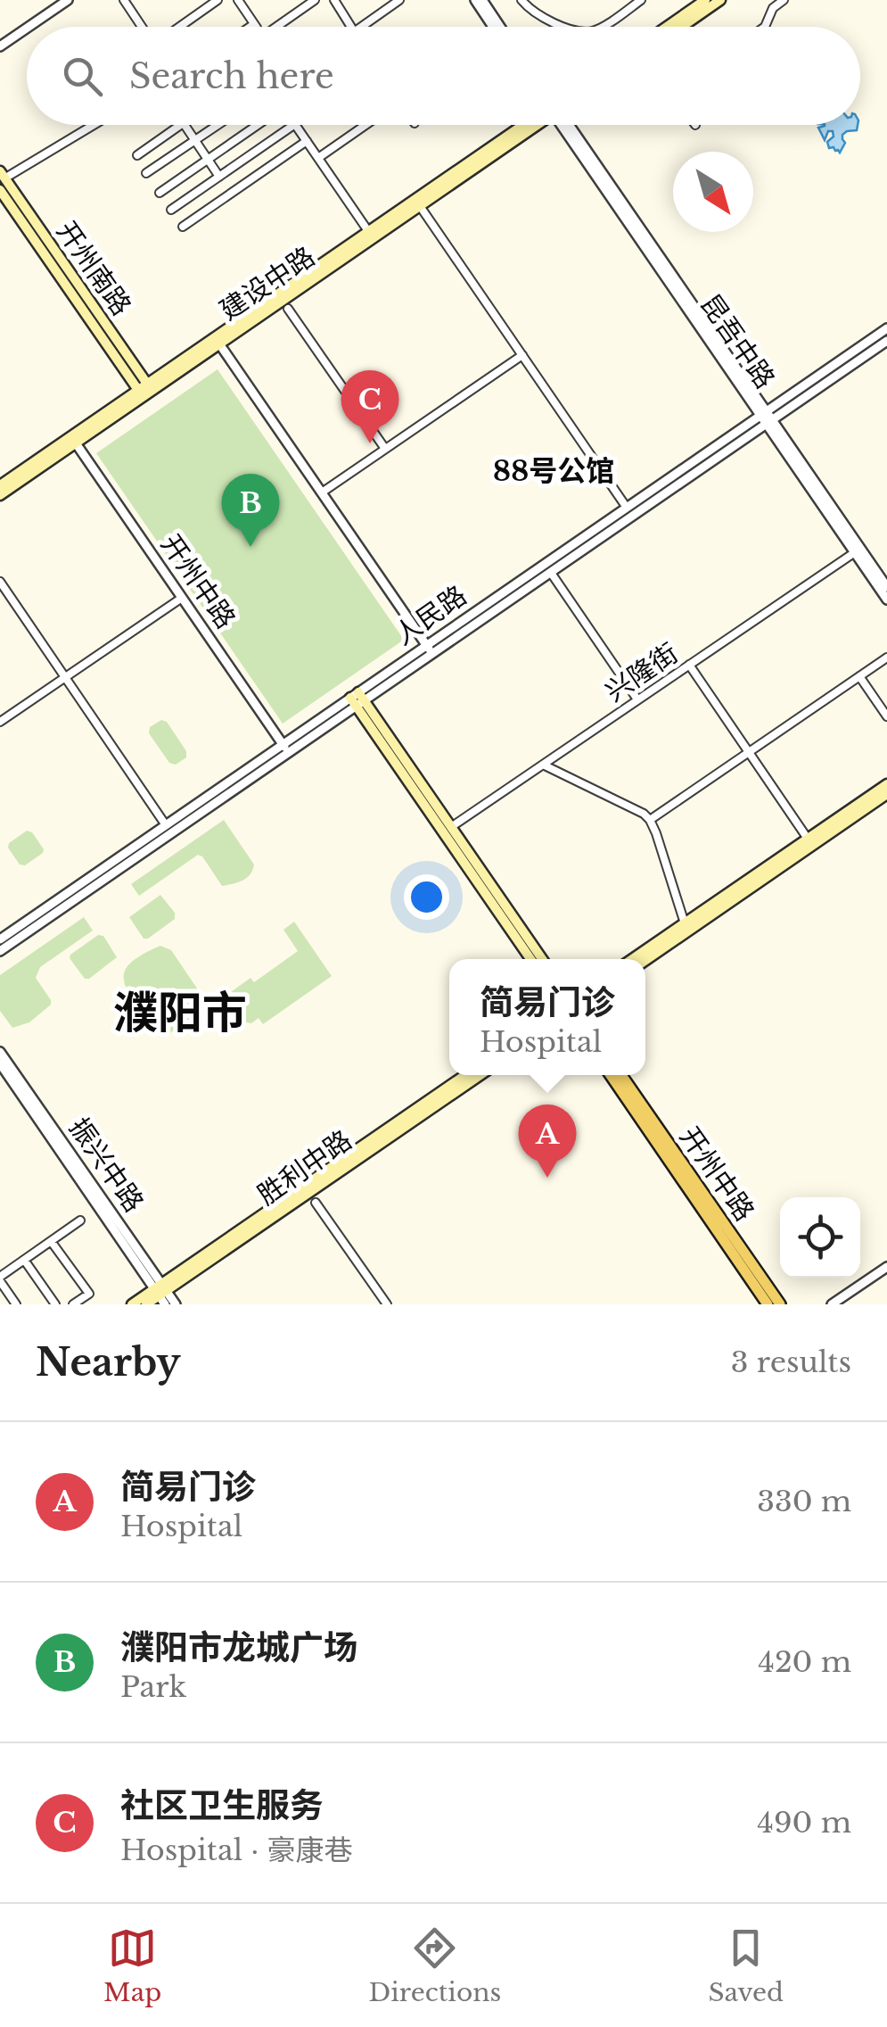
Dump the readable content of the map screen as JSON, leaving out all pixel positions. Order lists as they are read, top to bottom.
{
  "streets": {
    "main road": [
      "开州南路",
      "建设中路",
      "开州中路",
      "胜利中路"
    ],
    "street": [
      "昆吾中路",
      "人民路",
      "兴隆街",
      "振兴中路"
    ]
  },
  "crossings": [
    ["开州南路", "建设中路"],
    ["建设中路", "开州中路"],
    ["昆吾中路", "人民路"],
    ["昆吾中路", "兴隆街"],
    ["开州中路", "人民路"],
    ["振兴中路", "胜利中路"]
  ],
  "districts": ["88号公馆", "濮阳市"],
  "north": "bottom right",
  "page": {
    "search": "Search here",
    "pins": ["C", "B", "A"],
    "popup": ["简易门诊", "Hospital"],
    "heading": ["Nearby", "3 results"],
    "list": [
      {
        "mark": "A",
        "name": "简易门诊",
        "note": "Hospital",
        "value": "330 m"
      },
      {
        "mark": "B",
        "name": "濮阳市龙城广场",
        "note": "Park",
        "value": "420 m"
      },
      {
        "mark": "C",
        "name": "社区卫生服务",
        "note": "Hospital · 豪康巷",
        "value": "490 m"
      }
    ],
    "nav": ["Map", "Directions", "Saved"]
  }
}
